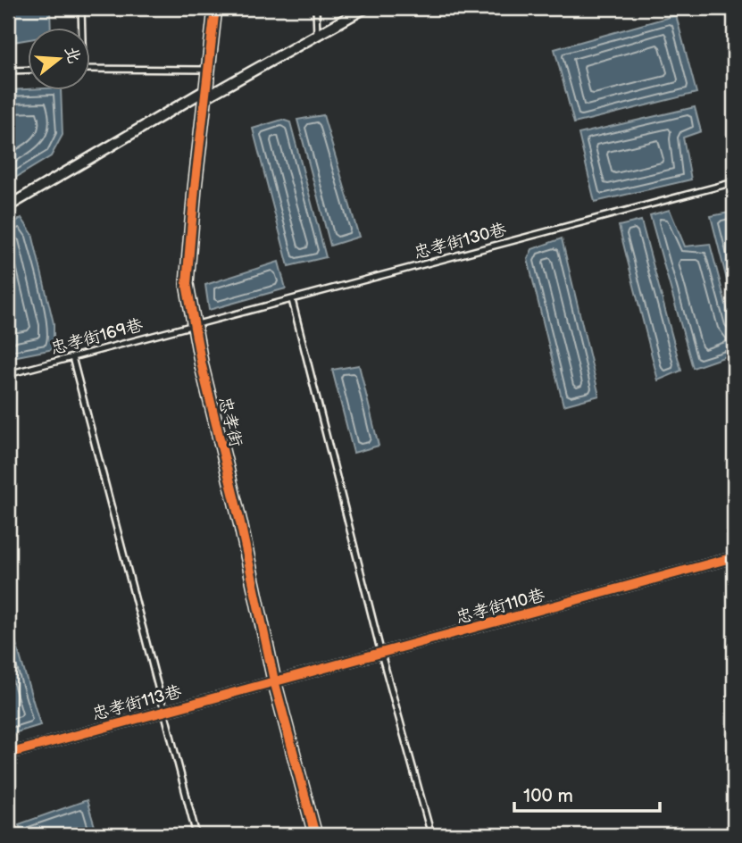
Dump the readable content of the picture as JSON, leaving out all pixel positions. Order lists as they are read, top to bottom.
{
  "streets": {
    "street": ["忠孝街", "忠孝街110巷", "忠孝街113巷"],
    "lane": ["忠孝街130巷", "忠孝街169巷"]
  },
  "crossings": [
    ["忠孝街130巷", "忠孝街169巷"],
    ["忠孝街130巷", "忠孝街"],
    ["忠孝街169巷", "忠孝街"],
    ["忠孝街", "忠孝街110巷"],
    ["忠孝街", "忠孝街113巷"],
    ["忠孝街110巷", "忠孝街113巷"]
  ],
  "scale_bar": "100 m",
  "north": "right"
}
